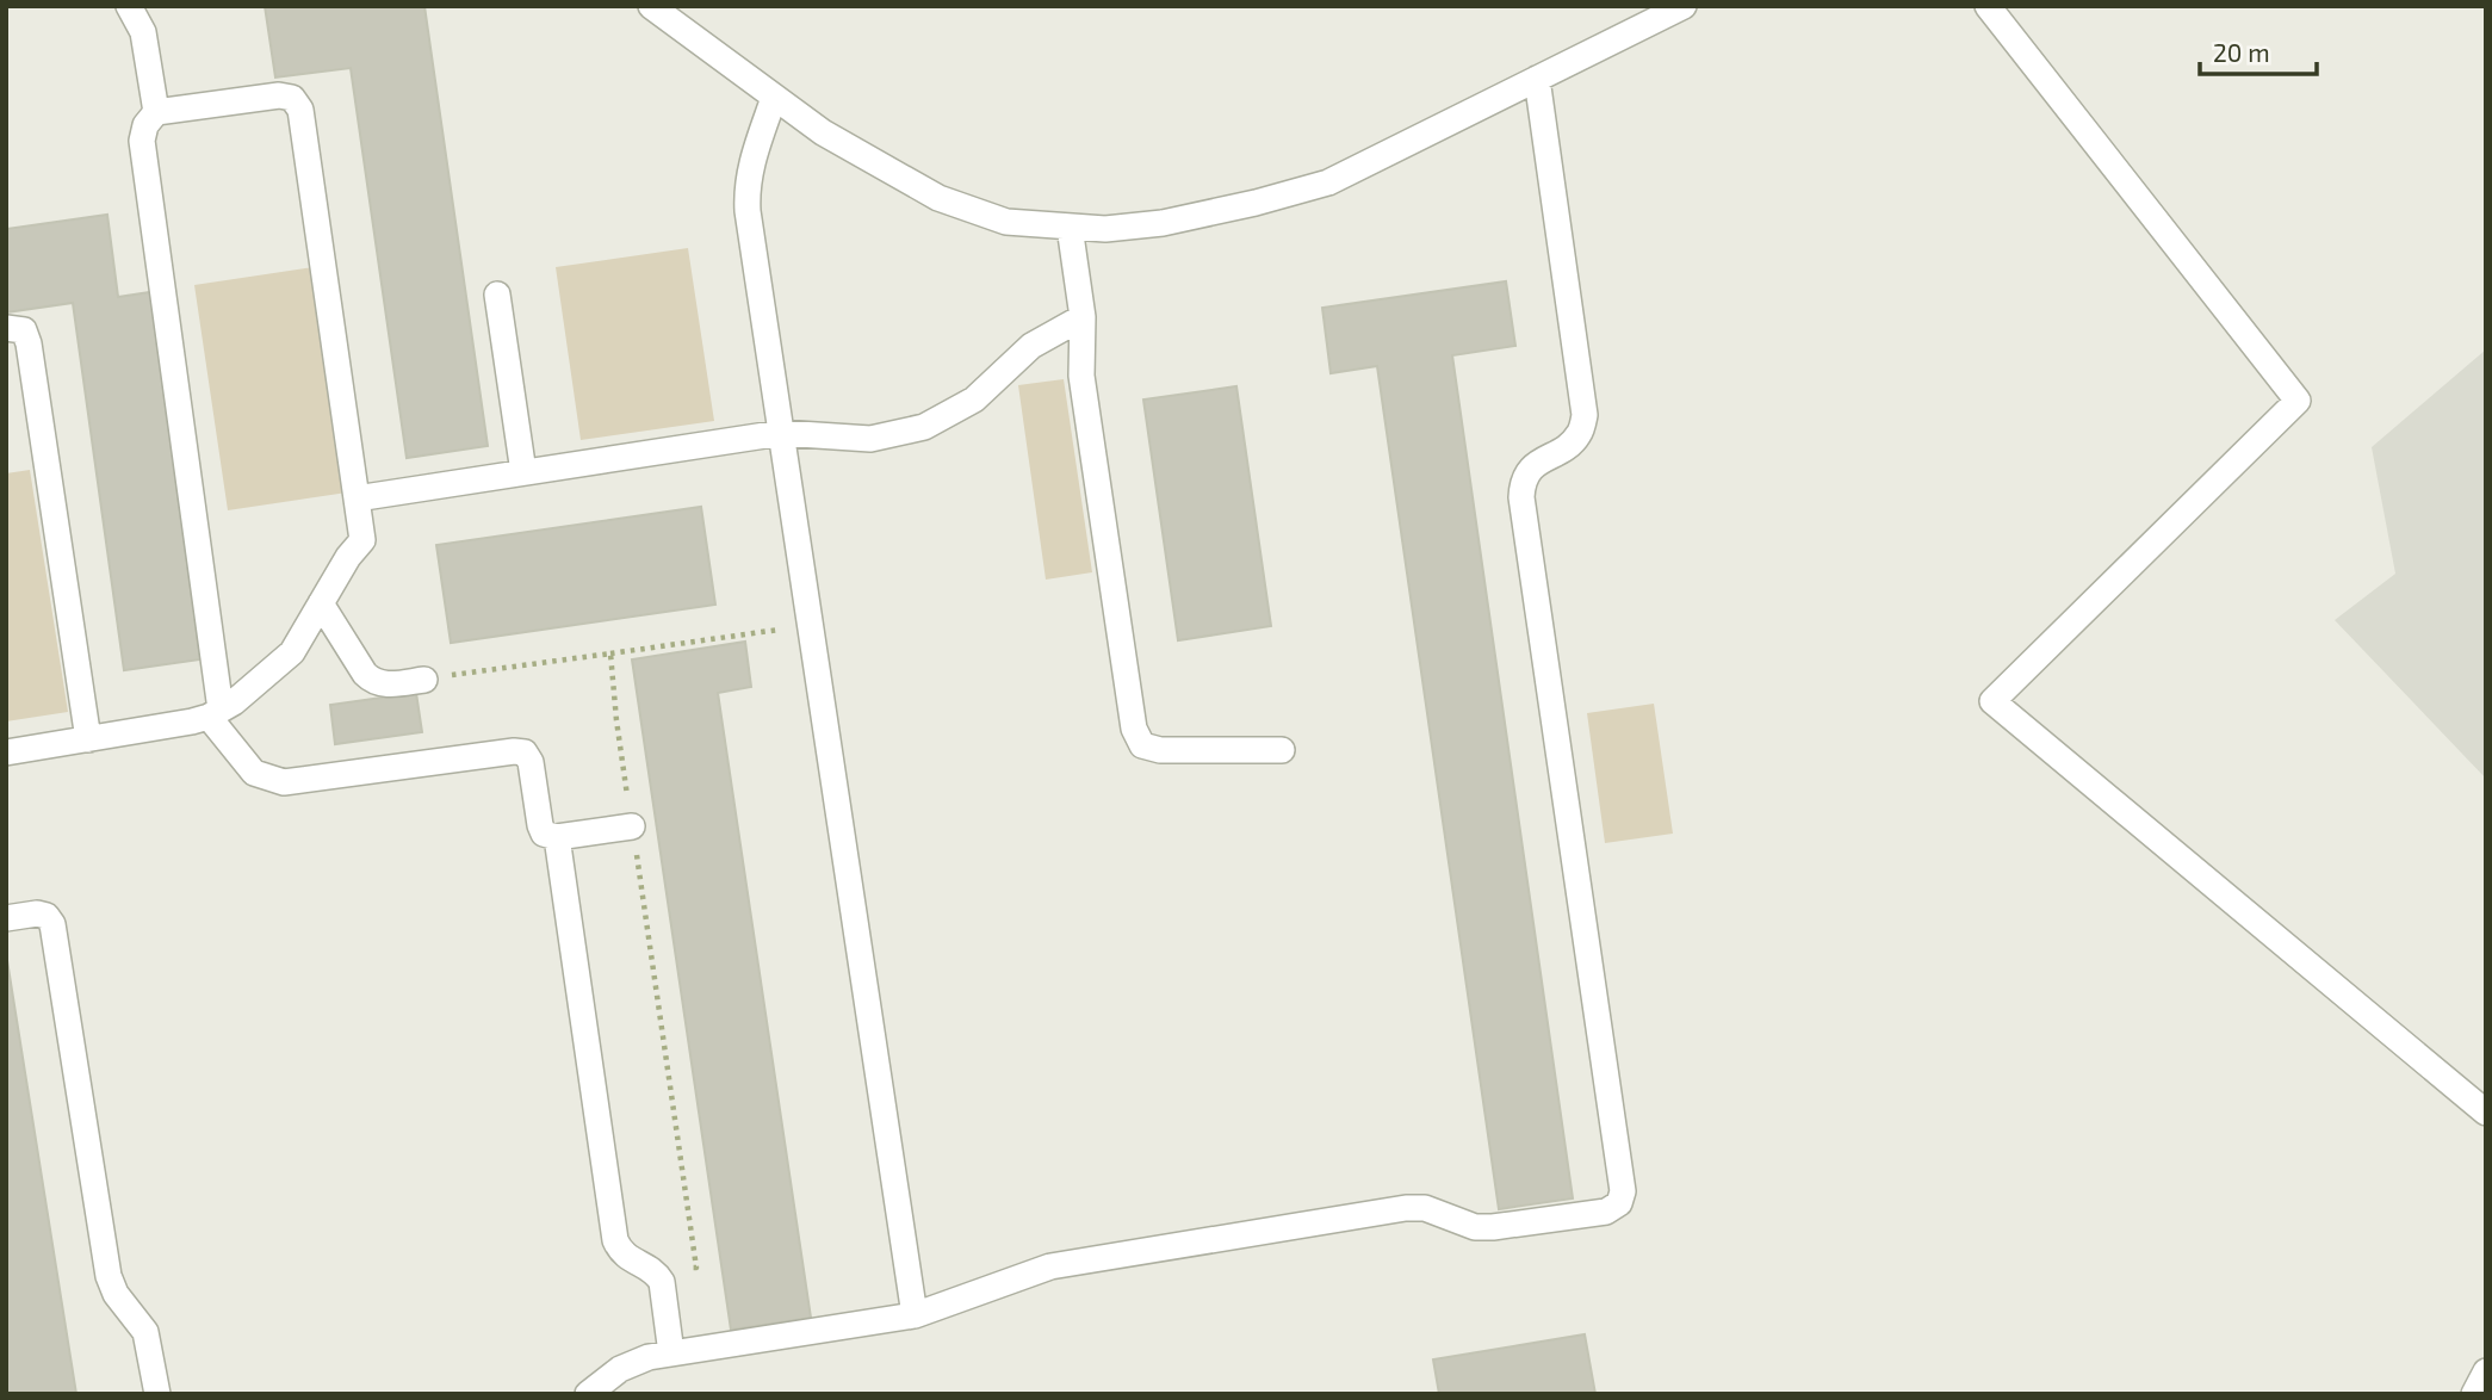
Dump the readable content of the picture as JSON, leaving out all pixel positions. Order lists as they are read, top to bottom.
{
  "scale_bar": "20 m"
}
